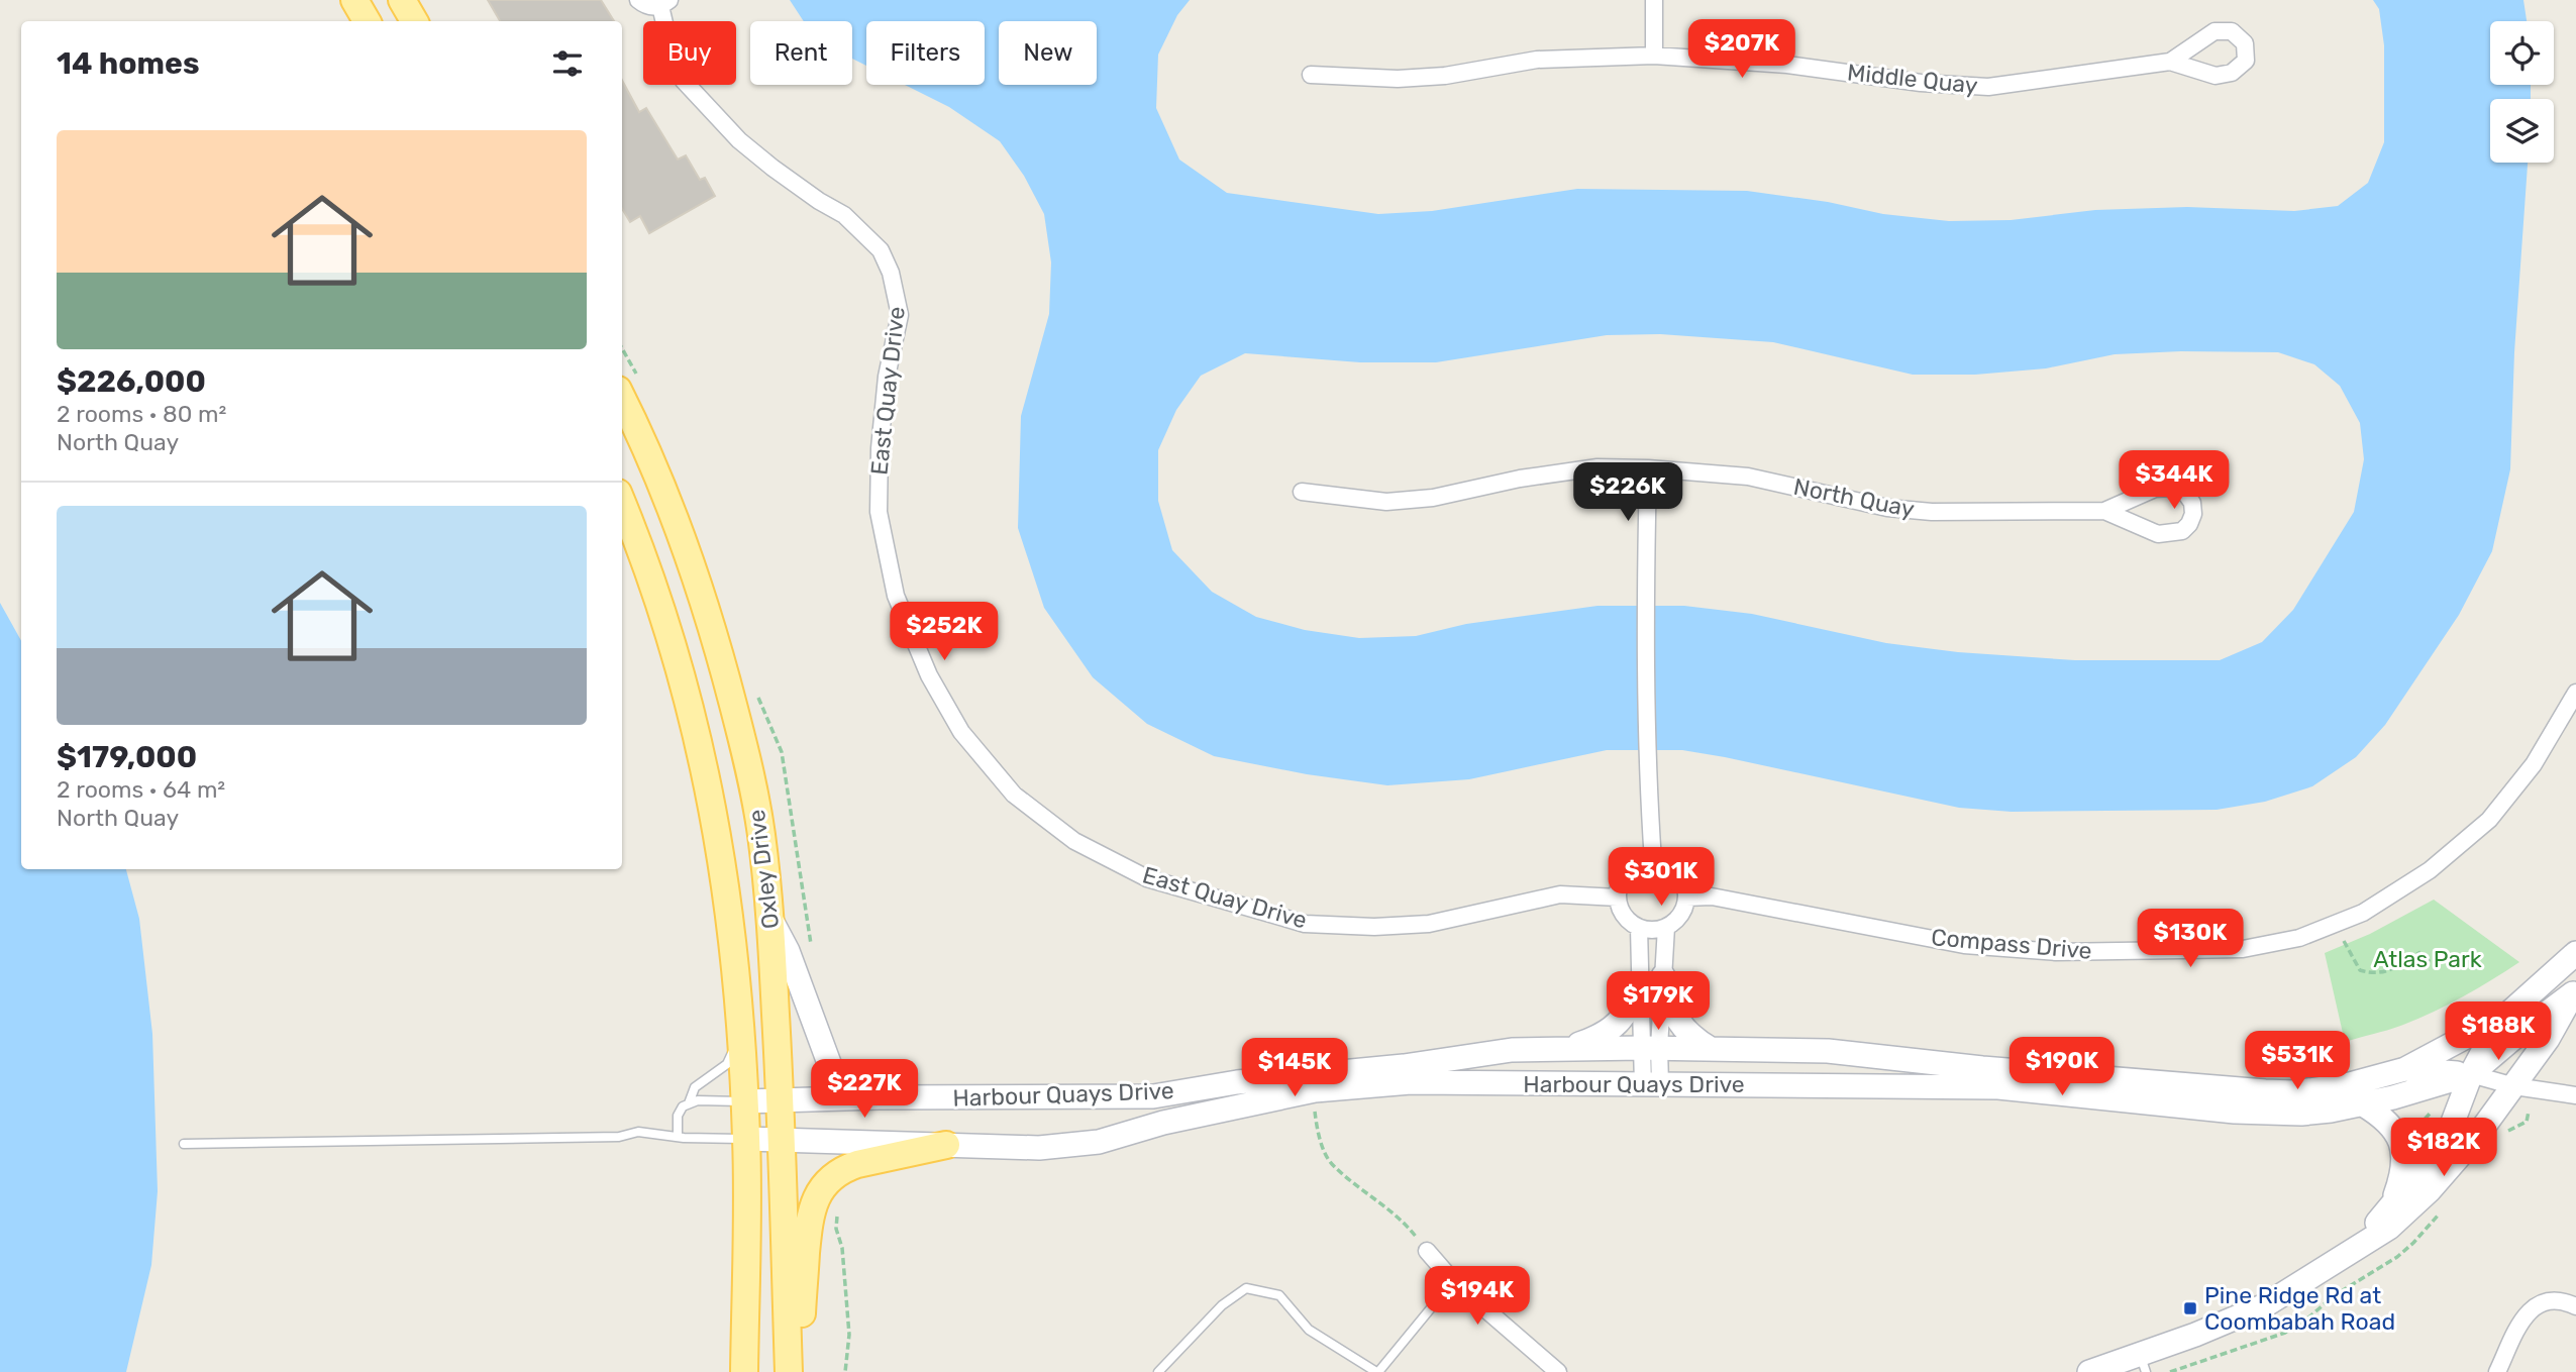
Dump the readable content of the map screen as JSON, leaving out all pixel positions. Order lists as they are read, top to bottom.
{
  "streets": {
    "main road": ["Oxley Drive"],
    "street": [
      "Middle Quay",
      "East Quay Drive",
      "North Quay",
      "Compass Drive",
      "Harbour Quays Drive"
    ]
  },
  "crossings": [
    ["East Quay Drive", "Compass Drive"],
    ["Oxley Drive", "Harbour Quays Drive"]
  ],
  "parks": ["Atlas Park"],
  "places": {
    "transit": ["Pine Ridge Rd at Coombabah Road"]
  },
  "page": {
    "price": [
      "$207K",
      "$344K",
      "$226K",
      "$252K",
      "$301K",
      "$130K",
      "$179K",
      "$188K",
      "$531K",
      "$190K",
      "$145K",
      "$227K",
      "$182K",
      "$194K"
    ],
    "chip": [
      "Buy",
      "Rent",
      "Filters",
      "New"
    ],
    "heading": "14 homes",
    "list": [
      {
        "name": "$226,000",
        "note": "2 rooms · 80 m² · North Quay"
      },
      {
        "name": "$179,000",
        "note": "2 rooms · 64 m² · North Quay"
      }
    ]
  }
}
